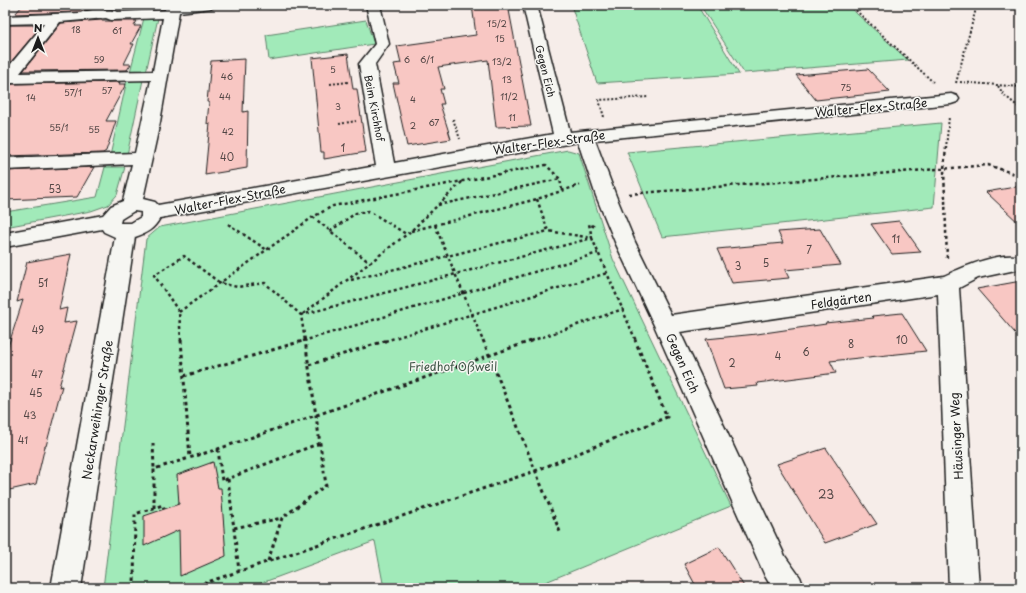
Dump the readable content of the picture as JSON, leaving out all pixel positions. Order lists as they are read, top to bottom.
{
  "streets": {
    "street": [
      "Gegen Eich",
      "Walter-Flex-Straße",
      "Beim Kirchhof",
      "Feldgärten",
      "Neckarweihinger Straße",
      "Häusinger Weg"
    ]
  },
  "crossings": [
    ["Gegen Eich", "Walter-Flex-Straße"],
    ["Gegen Eich", "Feldgärten"],
    ["Walter-Flex-Straße", "Beim Kirchhof"],
    ["Feldgärten", "Häusinger Weg"]
  ],
  "parks": ["Friedhof Oßweil"],
  "house_numbers": [
    "15/2",
    "18",
    "61",
    "15",
    "59",
    "6",
    "6/1",
    "13/2",
    "5",
    "46",
    "13",
    "75",
    "57",
    "57/1",
    "44",
    "11/2",
    "14",
    "4",
    "3",
    "11",
    "67",
    "2",
    "55/1",
    "55",
    "42",
    "1",
    "40",
    "53",
    "11",
    "7",
    "5",
    "3",
    "51",
    "49",
    "10",
    "8",
    "6",
    "4",
    "2",
    "47",
    "45",
    "43",
    "41",
    "23"
  ],
  "north": "top"
}
